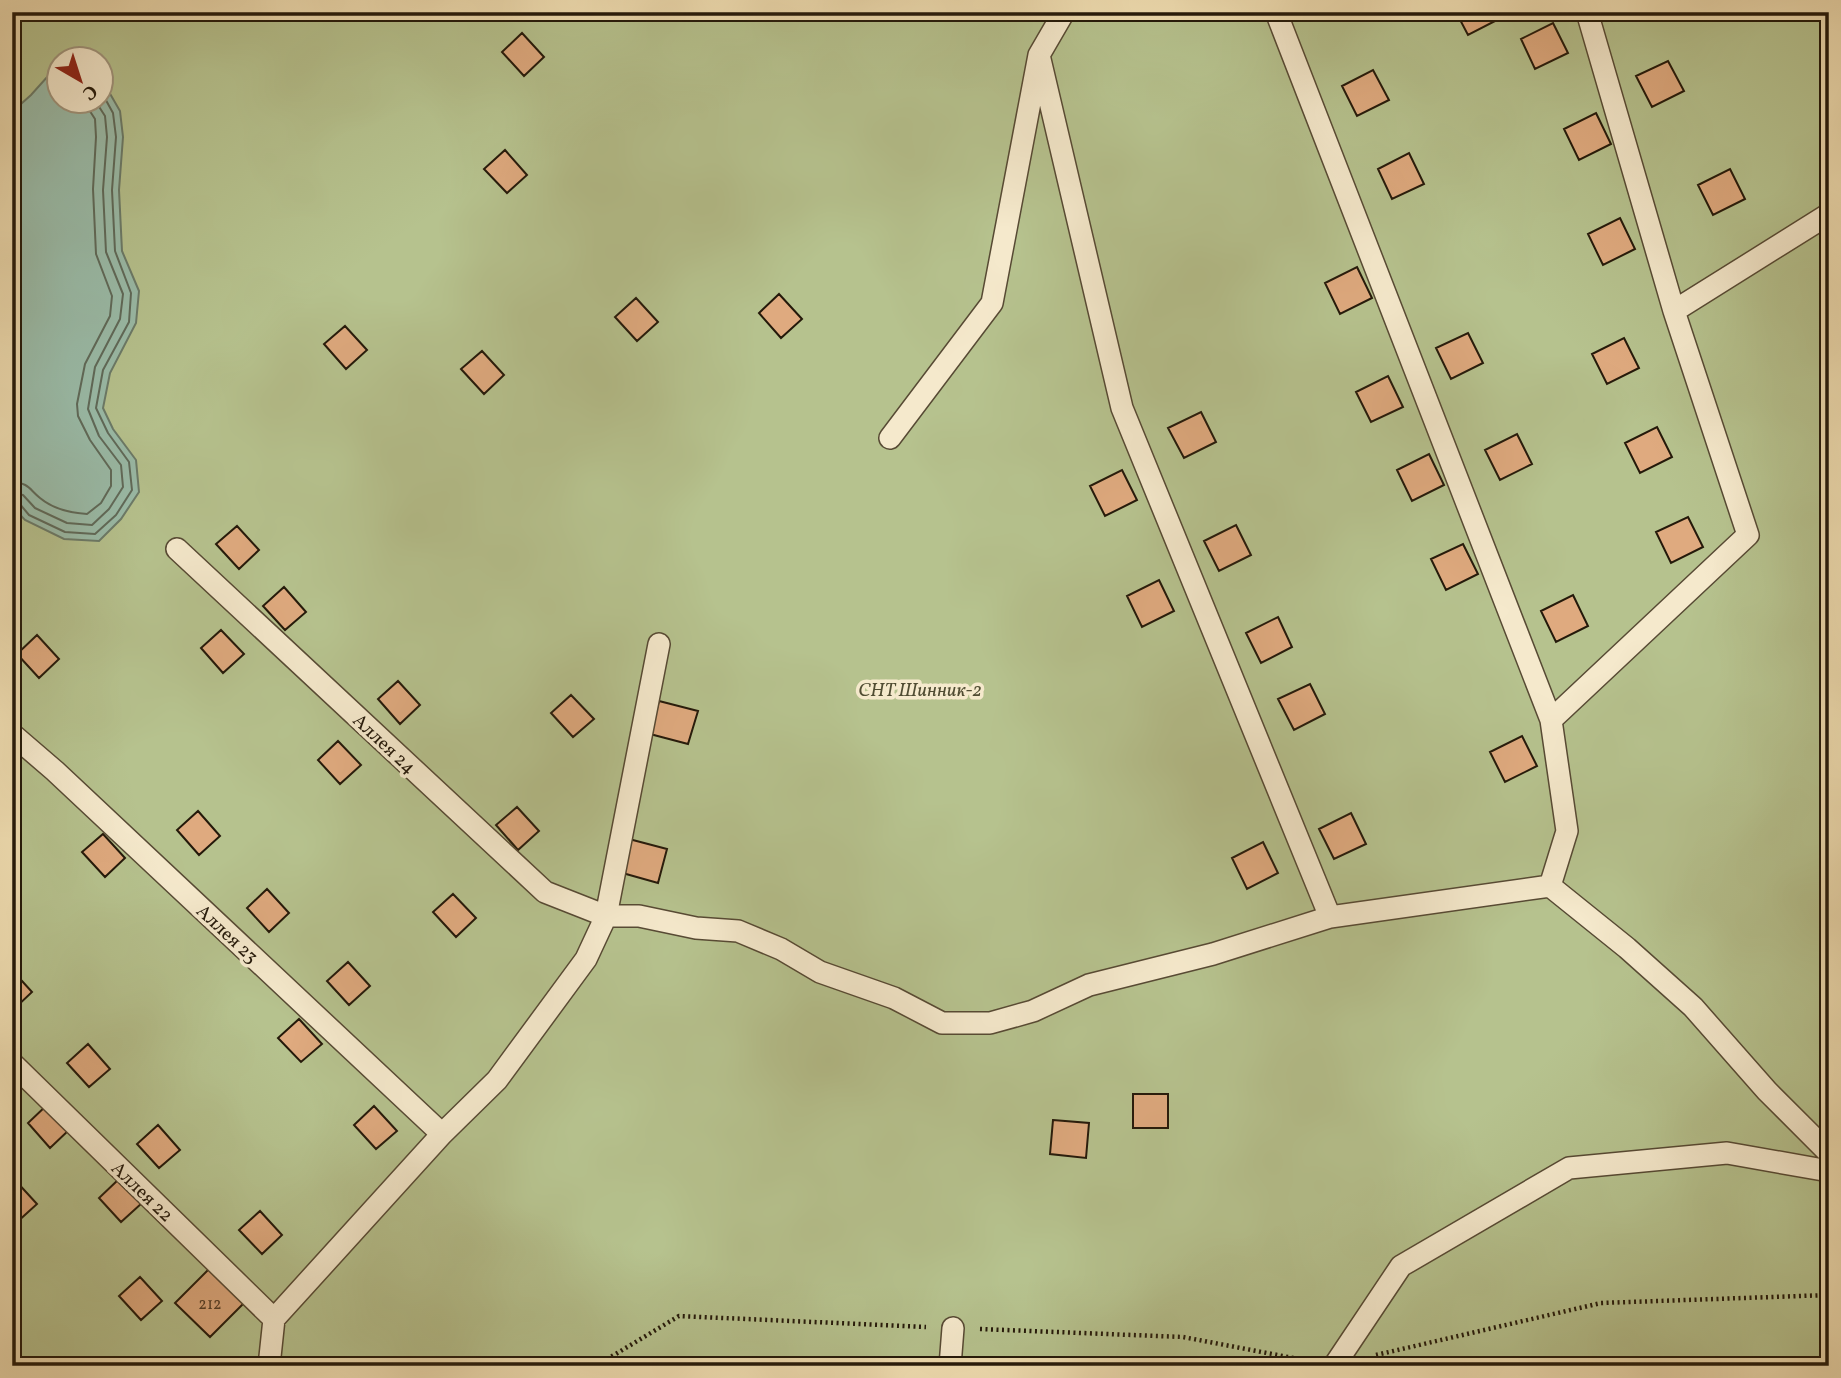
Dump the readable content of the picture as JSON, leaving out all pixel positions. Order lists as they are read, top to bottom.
{
  "streets": {
    "lane": ["Аллея 24", "Аллея 23", "Аллея 22"]
  },
  "parks": ["СНТ Шинник-2"],
  "house_numbers": ["212"],
  "north": "bottom right"
}
